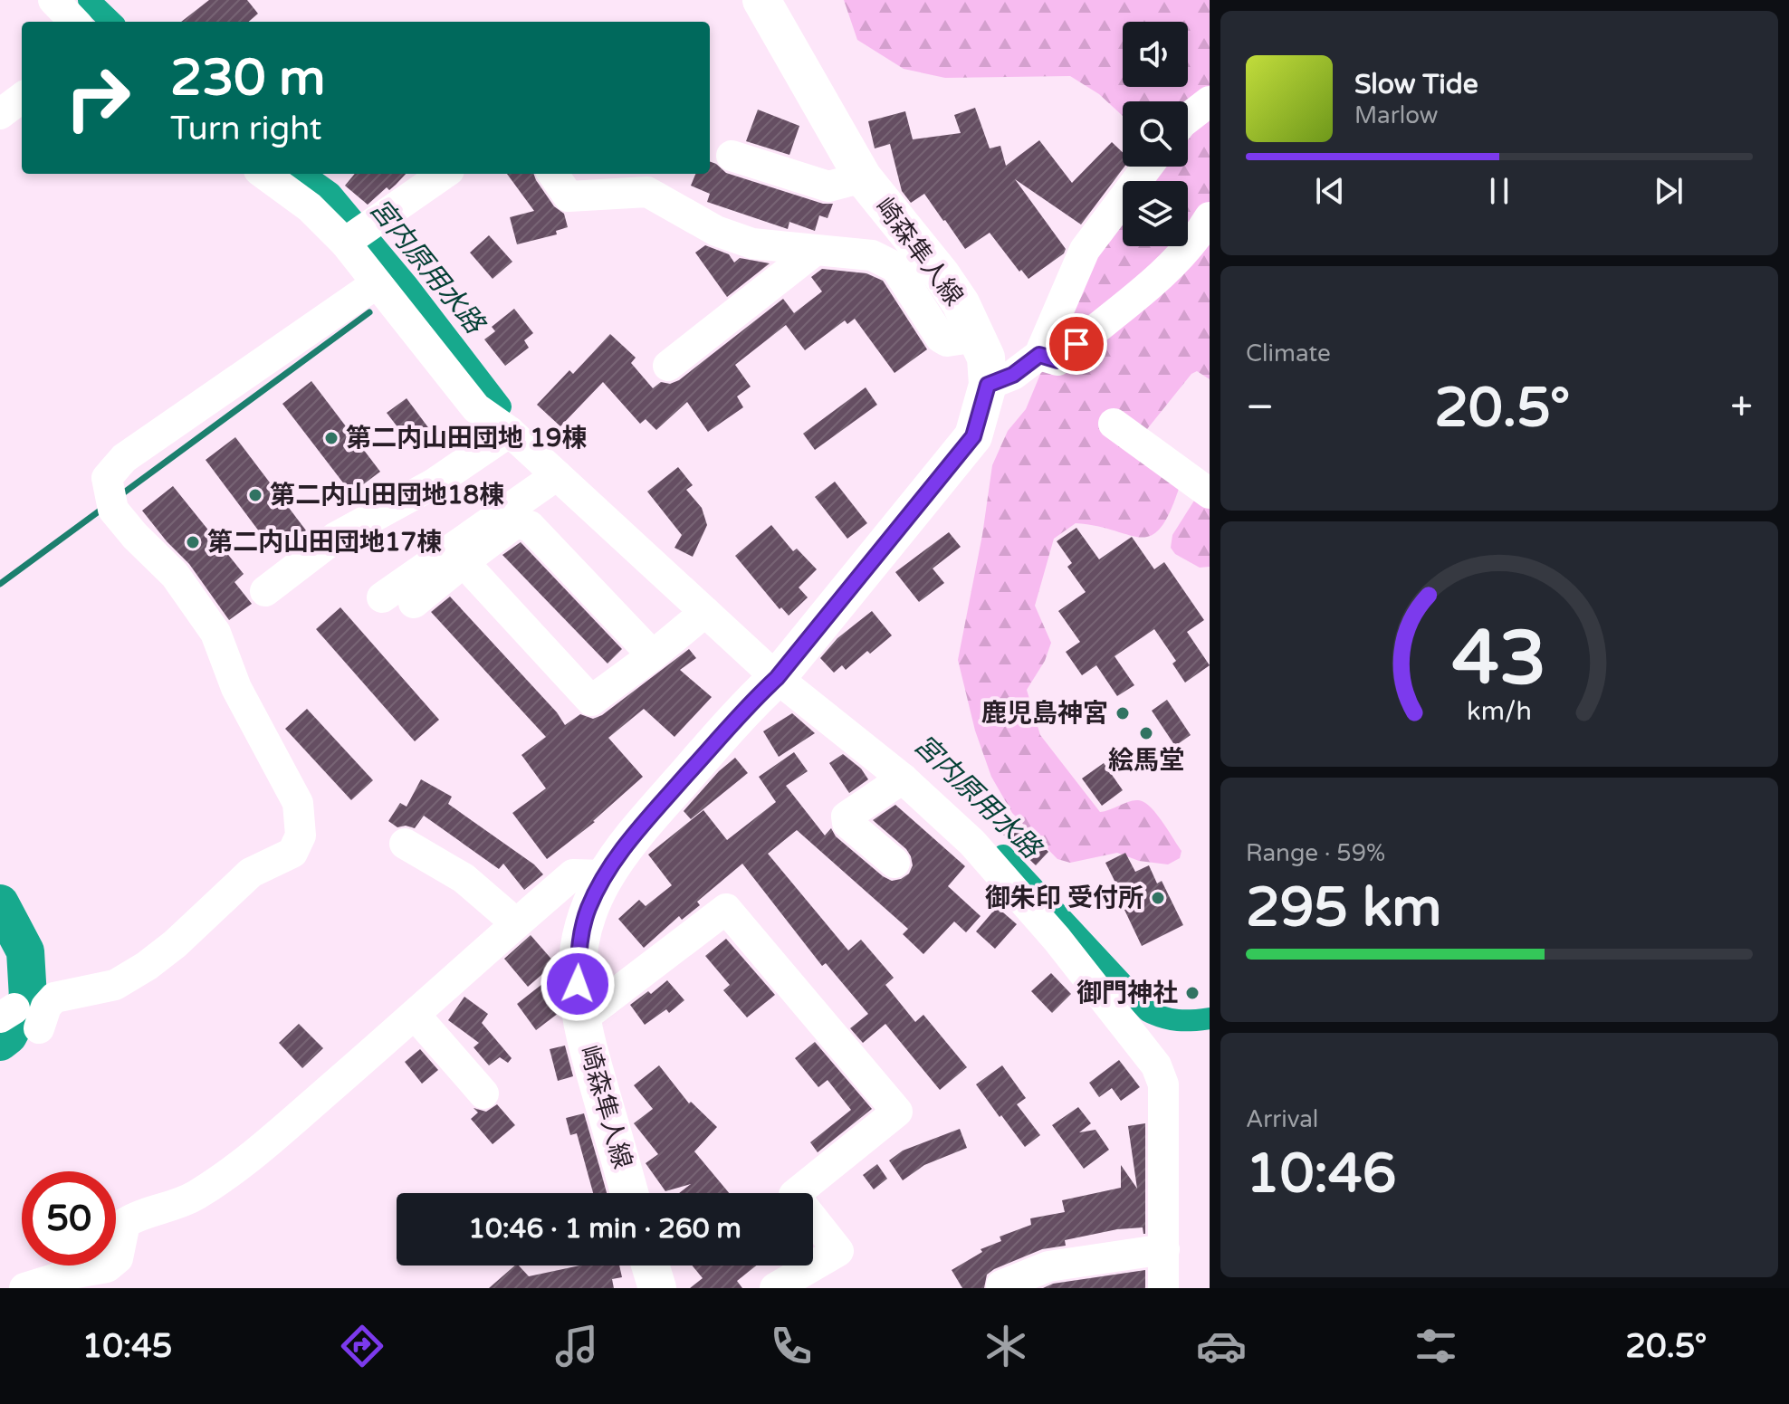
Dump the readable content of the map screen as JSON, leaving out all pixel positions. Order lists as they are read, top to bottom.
{
  "streets": {
    "main road": ["崎森隼人線"]
  },
  "water": ["宮内原用水路"],
  "places": [
    "第二内山田団地 19棟",
    "第二内山田団地18棟",
    "第二内山田団地17棟",
    "鹿児島神宮",
    "絵馬堂",
    "御朱印 受付所",
    "御門神社"
  ],
  "page": {
    "turn": ["230 m", "Turn right"],
    "song": ["Slow Tide", "Marlow"],
    "tile": [
      "Climate",
      ["Range · 59%", "295 km"],
      ["Arrival", "10:46"]
    ],
    "heat": ["−", "20.5°", "+"],
    "limit": "50",
    "trip": "10:46 · 1 min · 260 m",
    "tabs": ["10:45", "20.5°"],
    "gauge": ["43", "km/h"]
  }
}
